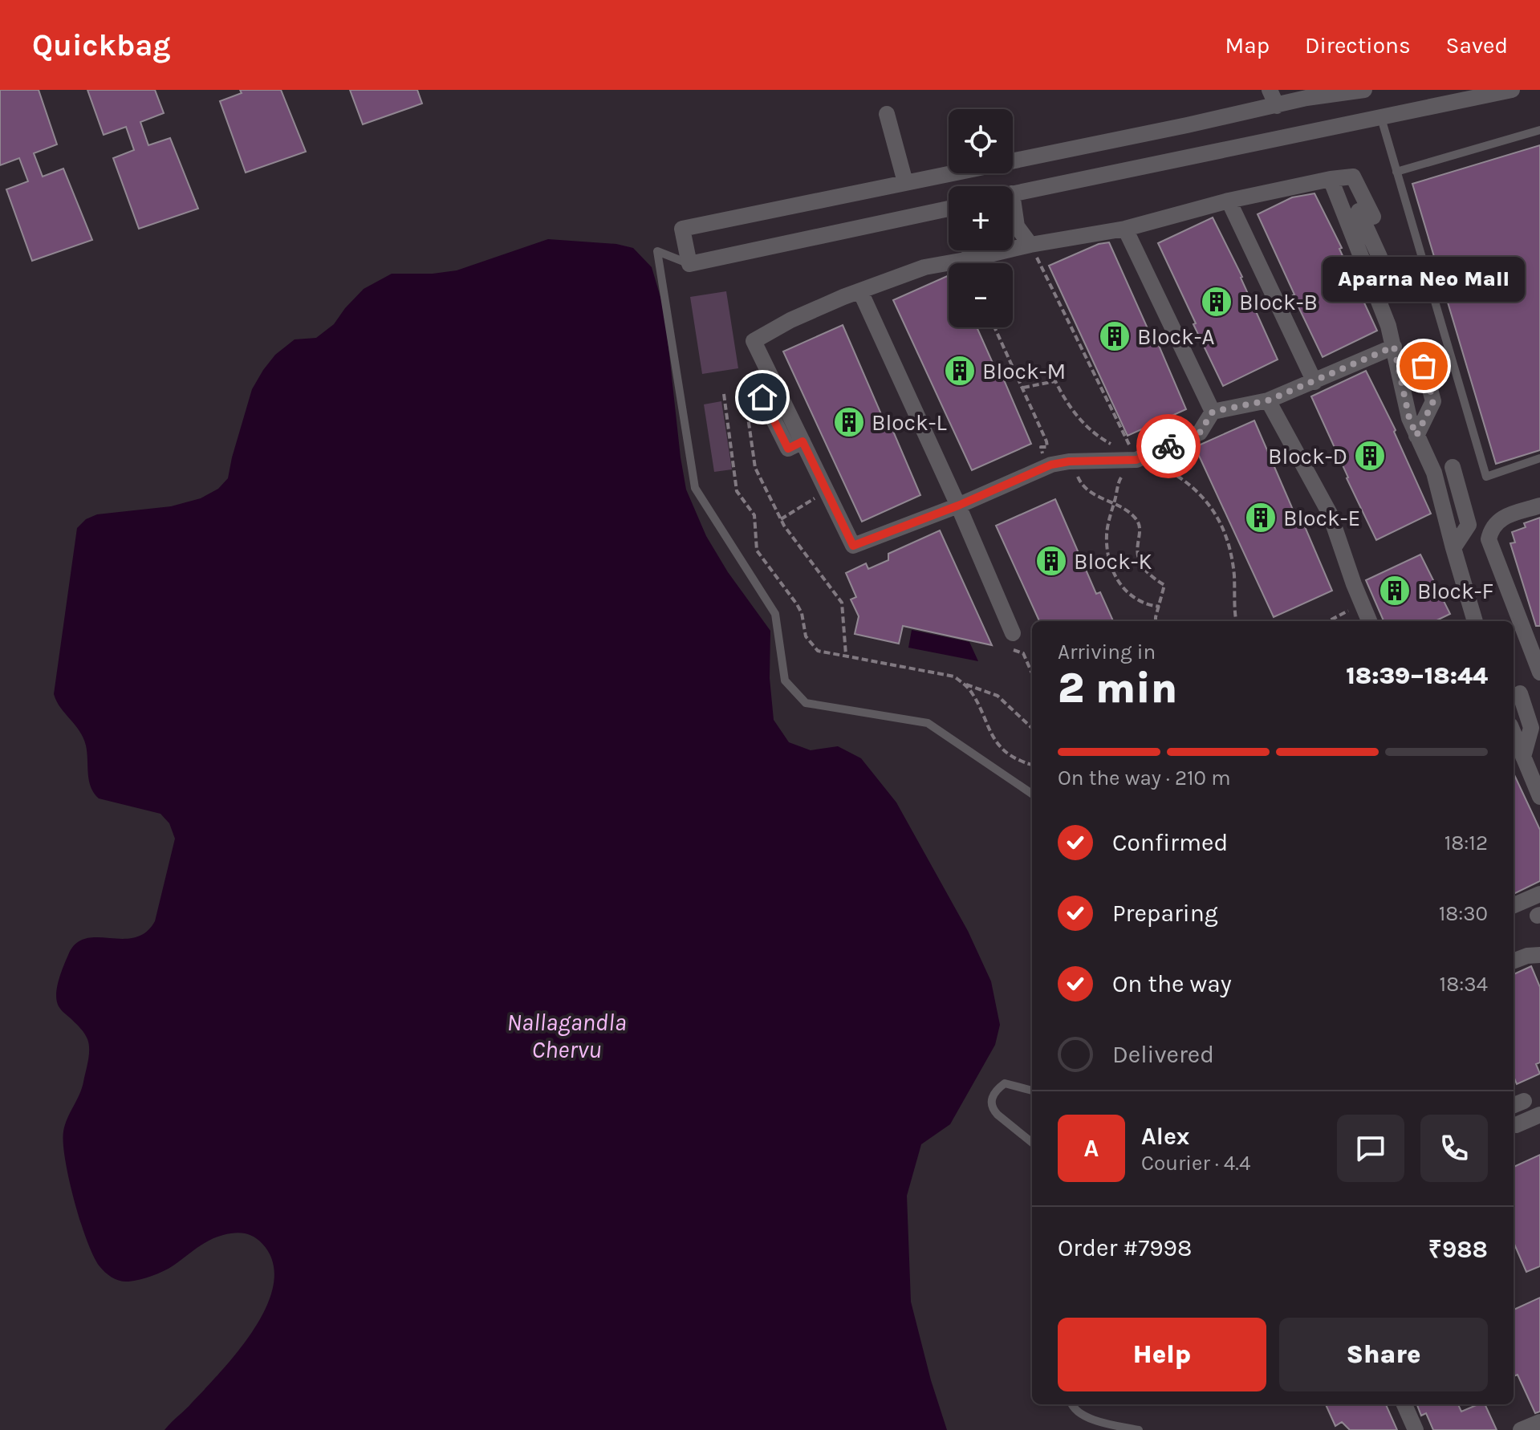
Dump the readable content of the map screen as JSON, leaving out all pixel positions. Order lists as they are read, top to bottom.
{
  "water": ["Nallagandla Chervu"],
  "places": {
    "building": [
      "Block-B",
      "Block-A",
      "Block-M",
      "Block-L",
      "Block-D",
      "Block-E",
      "Block-K",
      "Block-F"
    ],
    "other": ["Aparna Neo Mall"]
  },
  "page": {
    "header": "Quickbag",
    "nav": ["Map", "Directions", "Saved"],
    "map_buttons": ["+", "−"],
    "bubble": "Aparna Neo Mall",
    "heading": ["2 min", "Arriving in", "18:39–18:44"],
    "panel": [
      "Alex",
      "Courier · 4.4",
      "Order #7998",
      "₹988"
    ],
    "bar": "On the way · 210 m",
    "list": [
      ["Confirmed", "18:12"],
      ["Preparing", "18:30"],
      ["On the way", "18:34"],
      "Delivered"
    ],
    "round": "A",
    "buttons": ["Help", "Share"]
  }
}
